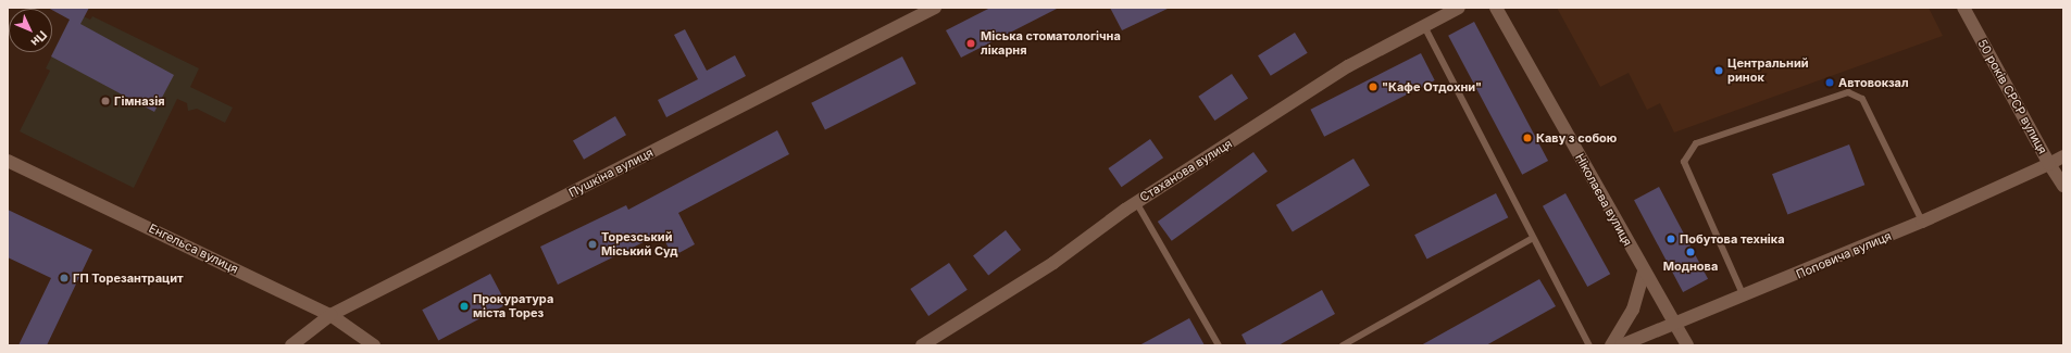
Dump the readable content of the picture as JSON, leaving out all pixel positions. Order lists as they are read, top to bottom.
{
  "streets": {
    "street": [
      "50 років СРСР вулиця",
      "Стаханова вулиця",
      "Пушкіна вулиця",
      "Ніколаєва вулиця",
      "Енгельса вулиця",
      "Поповича вулиця"
    ]
  },
  "crossings": [
    ["50 років СРСР вулиця", "Поповича вулиця"],
    ["Пушкіна вулиця", "Енгельса вулиця"],
    ["Ніколаєва вулиця", "Поповича вулиця"]
  ],
  "places": [
    "Міська стоматологічна лікарня",
    "Центральний ринок",
    "Автовокзал",
    "\"Кафе Отдохни\"",
    "Гімназія",
    "Каву з собою",
    "Побутова техніка",
    "Торезський Міський Суд",
    "Моднова",
    "ГП Торезантрацит",
    "Прокуратура міста Торез"
  ],
  "north": "bottom right"
}
